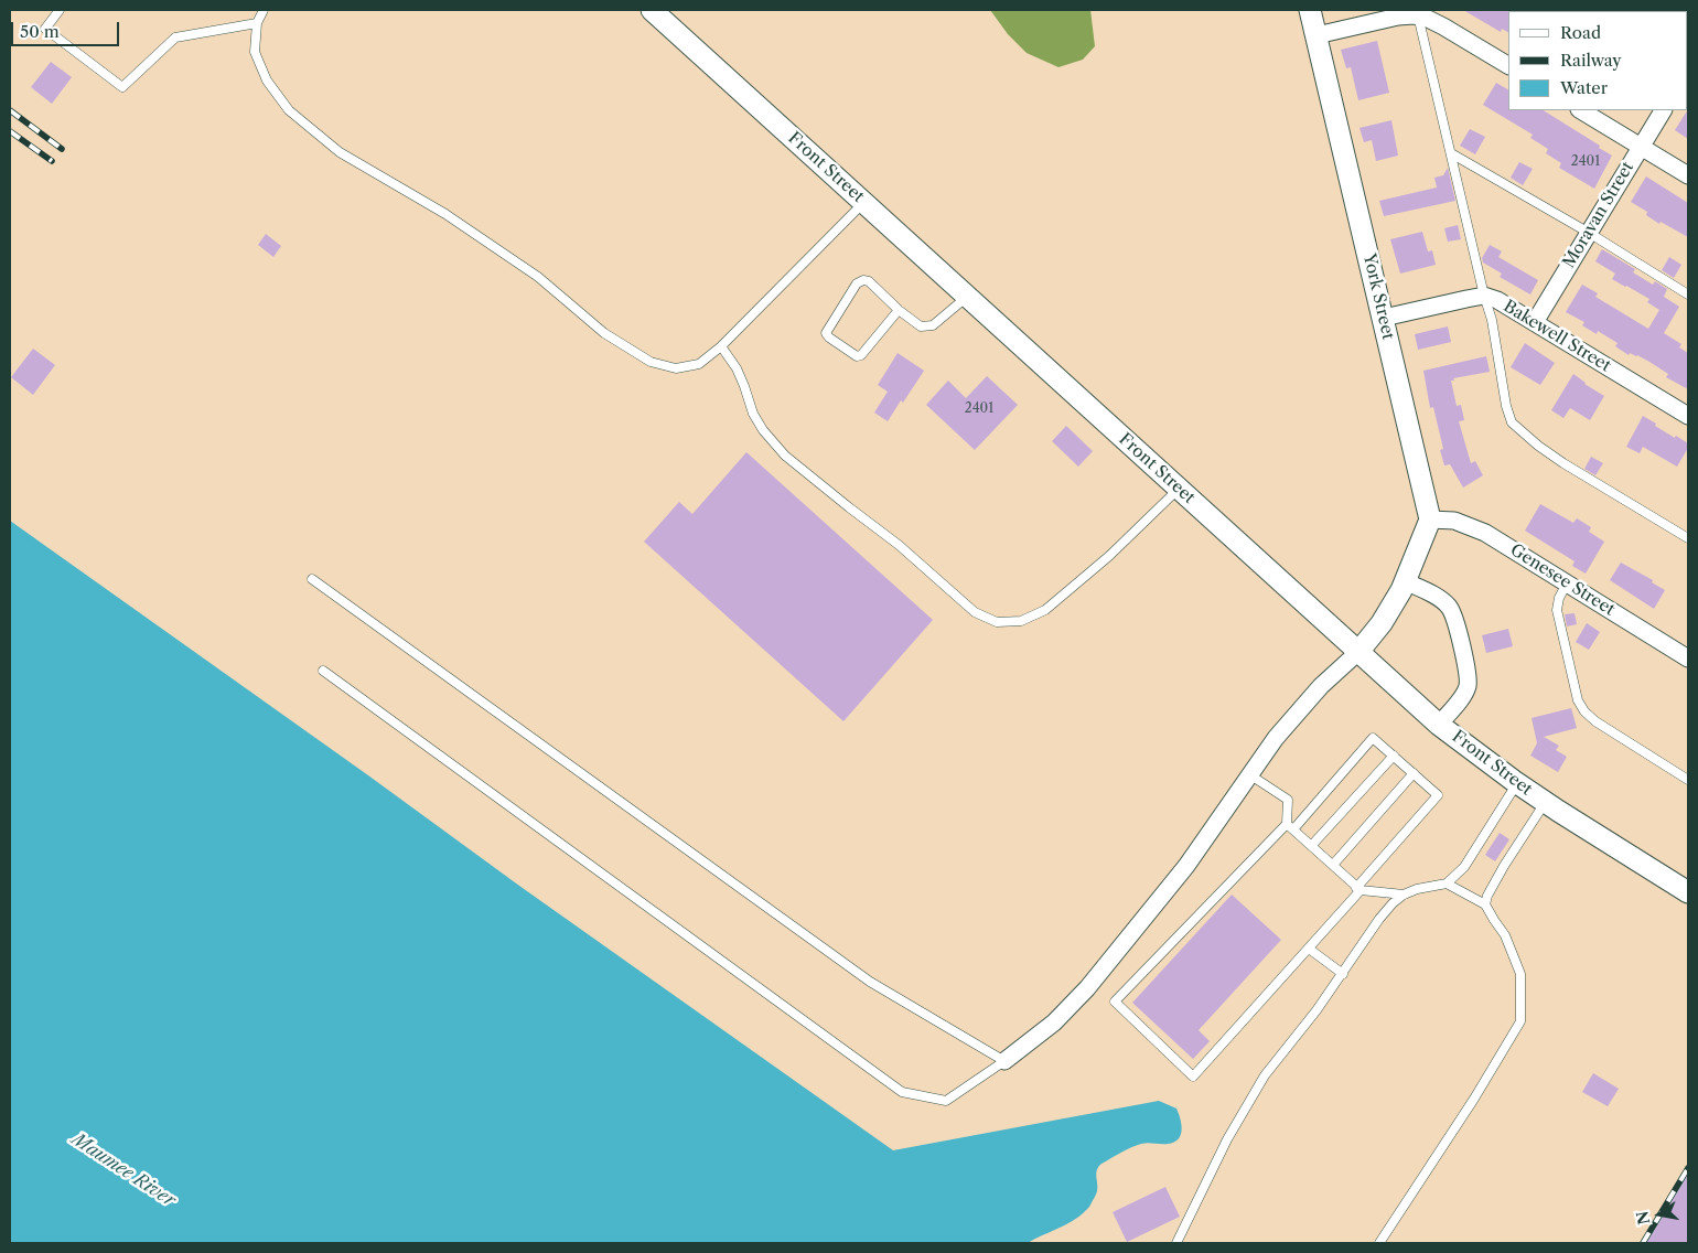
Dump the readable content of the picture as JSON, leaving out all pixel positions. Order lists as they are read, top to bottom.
{
  "streets": {
    "street": [
      "Front Street",
      "Moravan Street",
      "York Street",
      "Bakewell Street",
      "Genesee Street"
    ]
  },
  "crossings": [
    ["Moravan Street", "Bakewell Street"],
    ["York Street", "Bakewell Street"],
    ["York Street", "Genesee Street"]
  ],
  "water": ["Maumee River"],
  "house_numbers": ["2401", "2401"],
  "legend": ["Road", "Railway", "Water"],
  "scale_bar": "50 m",
  "north": "left"
}
